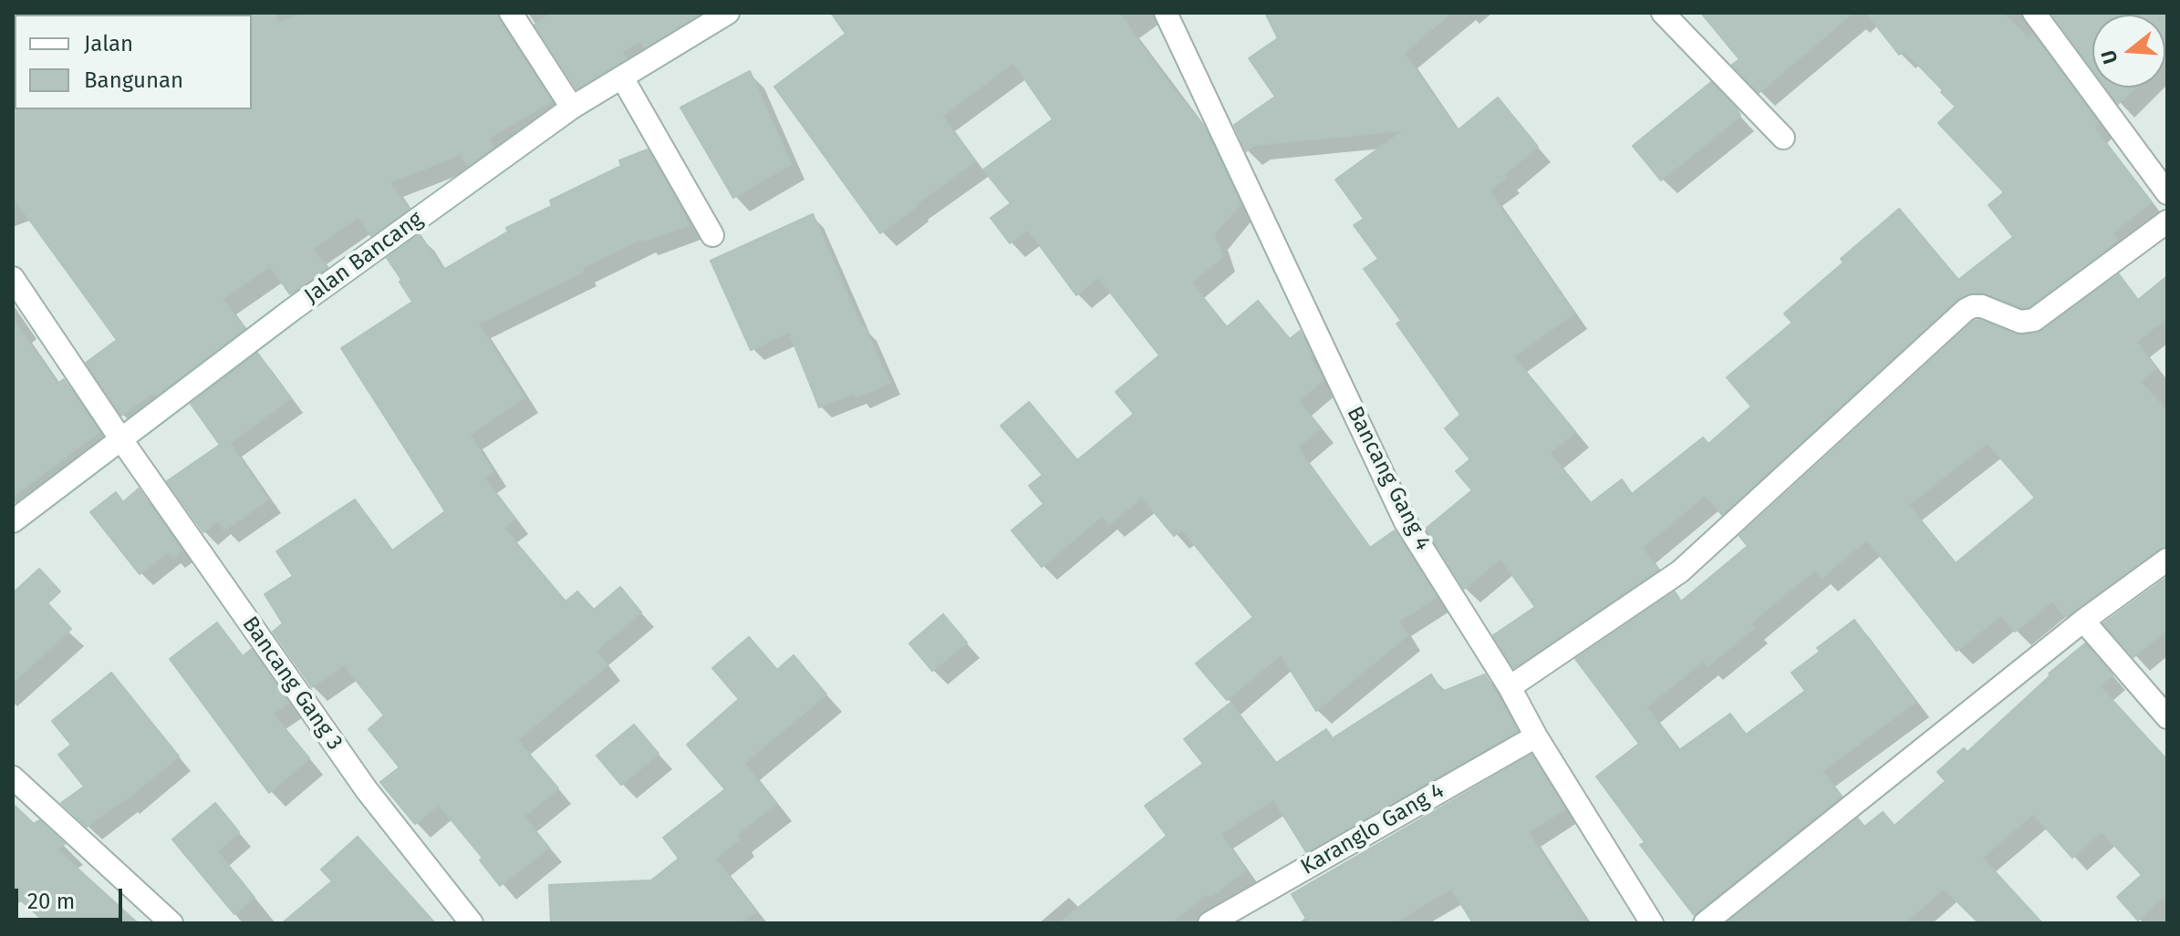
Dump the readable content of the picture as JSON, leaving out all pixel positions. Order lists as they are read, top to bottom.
{
  "streets": {
    "street": [
      "Jalan Bancang",
      "Bancang Gang 4",
      "Bancang Gang 3",
      "Karanglo Gang 4"
    ]
  },
  "crossings": [
    ["Jalan Bancang", "Bancang Gang 3"],
    ["Bancang Gang 4", "Karanglo Gang 4"]
  ],
  "legend": ["Jalan", "Bangunan"],
  "scale_bar": "20 m",
  "north": "left"
}
